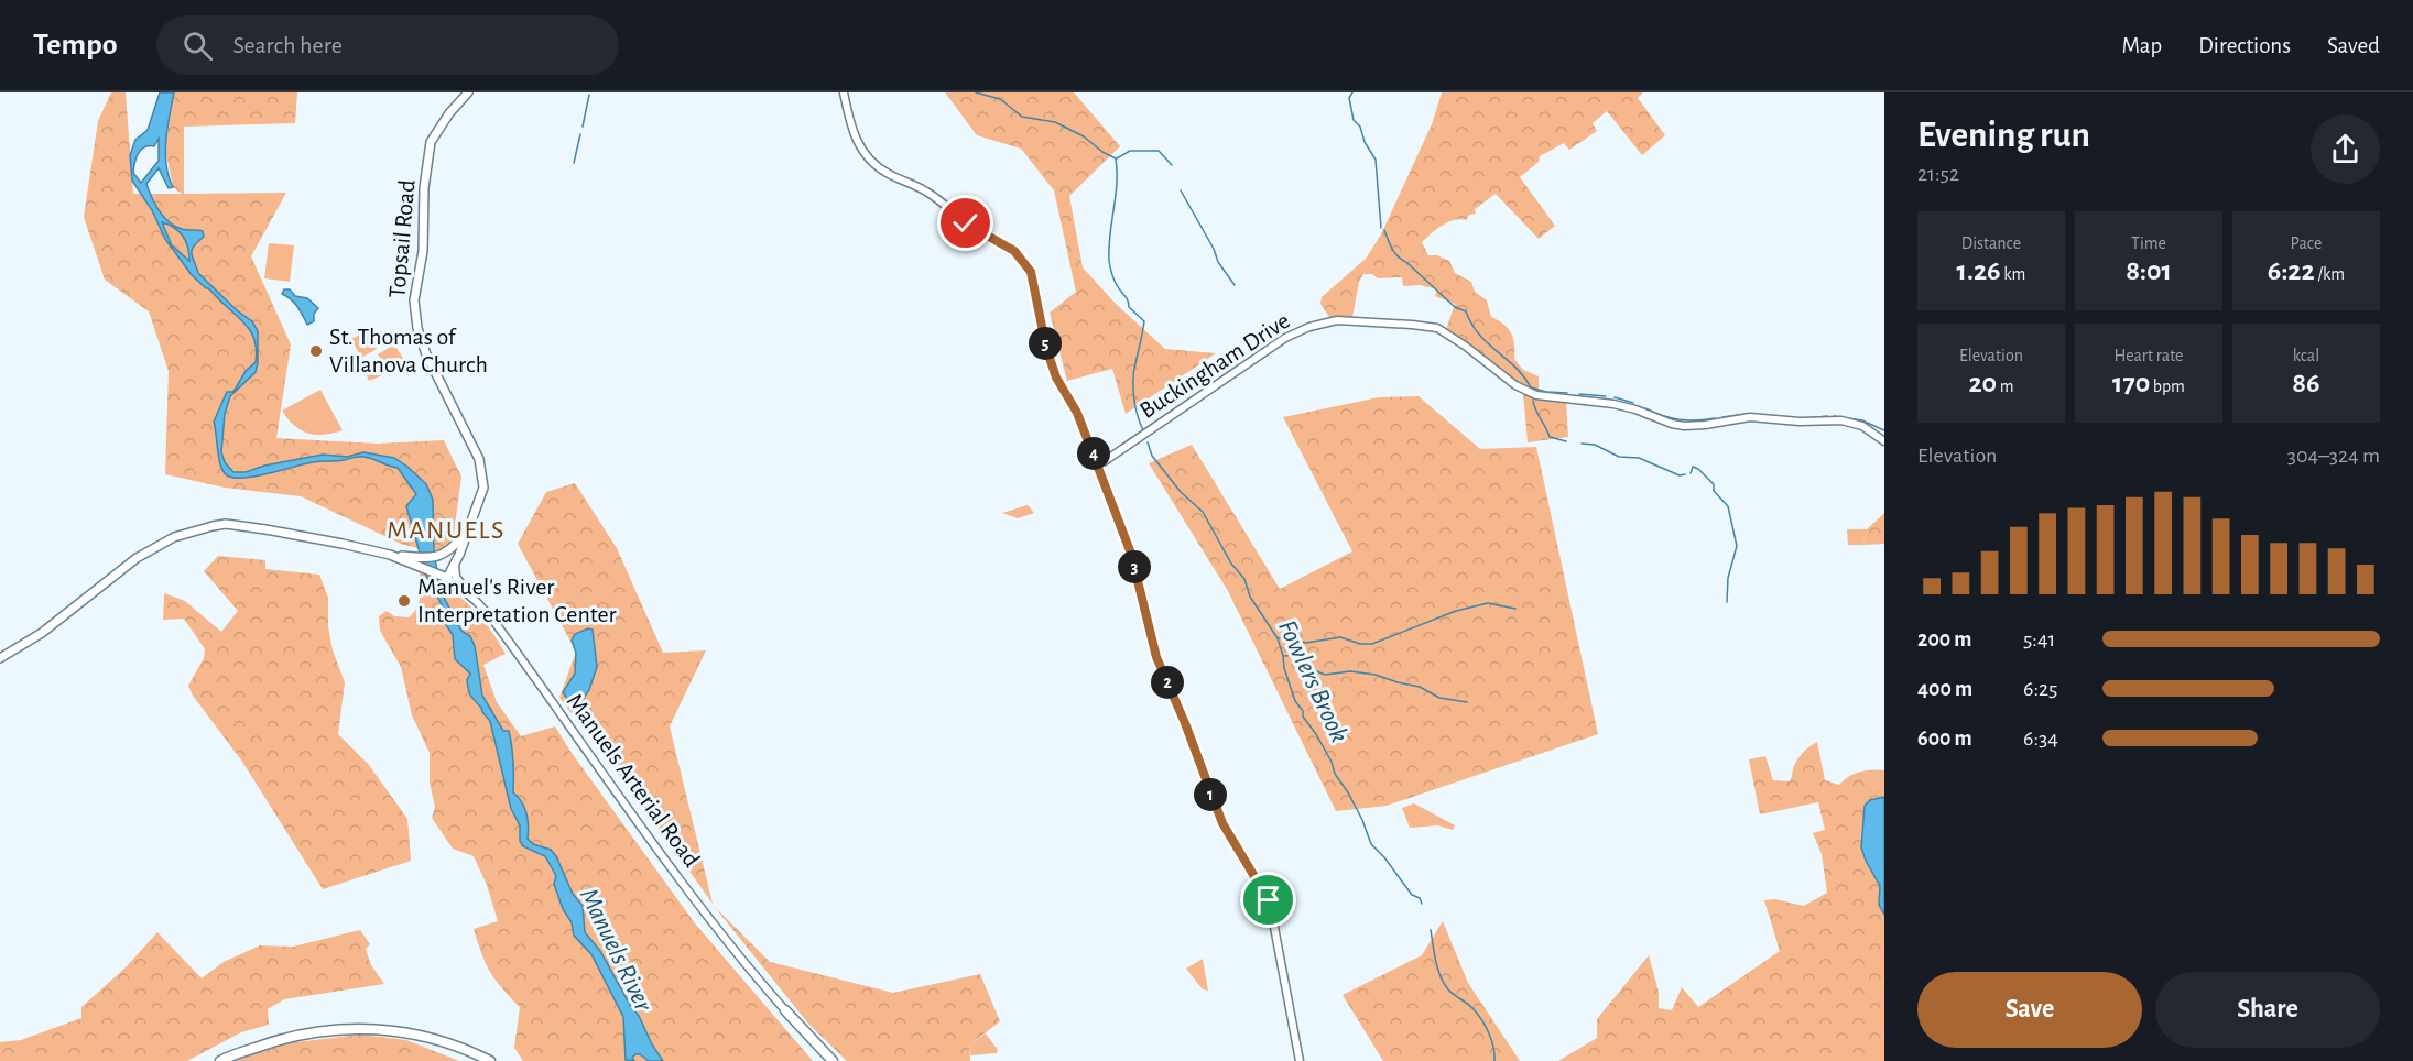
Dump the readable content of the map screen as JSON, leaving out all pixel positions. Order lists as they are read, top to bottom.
{
  "streets": {
    "main road": ["Topsail Road"],
    "street": ["Buckingham Drive", "Manuels Arterial Road"]
  },
  "crossings": [
    ["Topsail Road", "Manuels Arterial Road"]
  ],
  "districts": ["MANUELS"],
  "water": ["Fowlers Brook", "Manuels River"],
  "places": ["St. Thomas of Villanova Church", "Manuel's River Interpretation Center"],
  "page": {
    "header": "Tempo",
    "search": "Search here",
    "nav": ["Map", "Directions", "Saved"],
    "heading": ["Evening run", "21:52"],
    "stats": [
      ["Distance", "1.26 km"],
      ["Time", "8:01"],
      ["Pace", "6:22 /km"],
      ["Elevation", "20 m"],
      ["Heart rate", "170 bpm"],
      ["kcal", "86"]
    ],
    "pins": [
      "5",
      "4",
      "3",
      "2",
      "1"
    ],
    "chart": ["Elevation", "304–324 m"],
    "list": [
      {
        "name": "200 m",
        "note": "5:41"
      },
      {
        "name": "400 m",
        "note": "6:25"
      },
      {
        "name": "600 m",
        "note": "6:34"
      }
    ],
    "buttons": ["Save", "Share"]
  }
}
